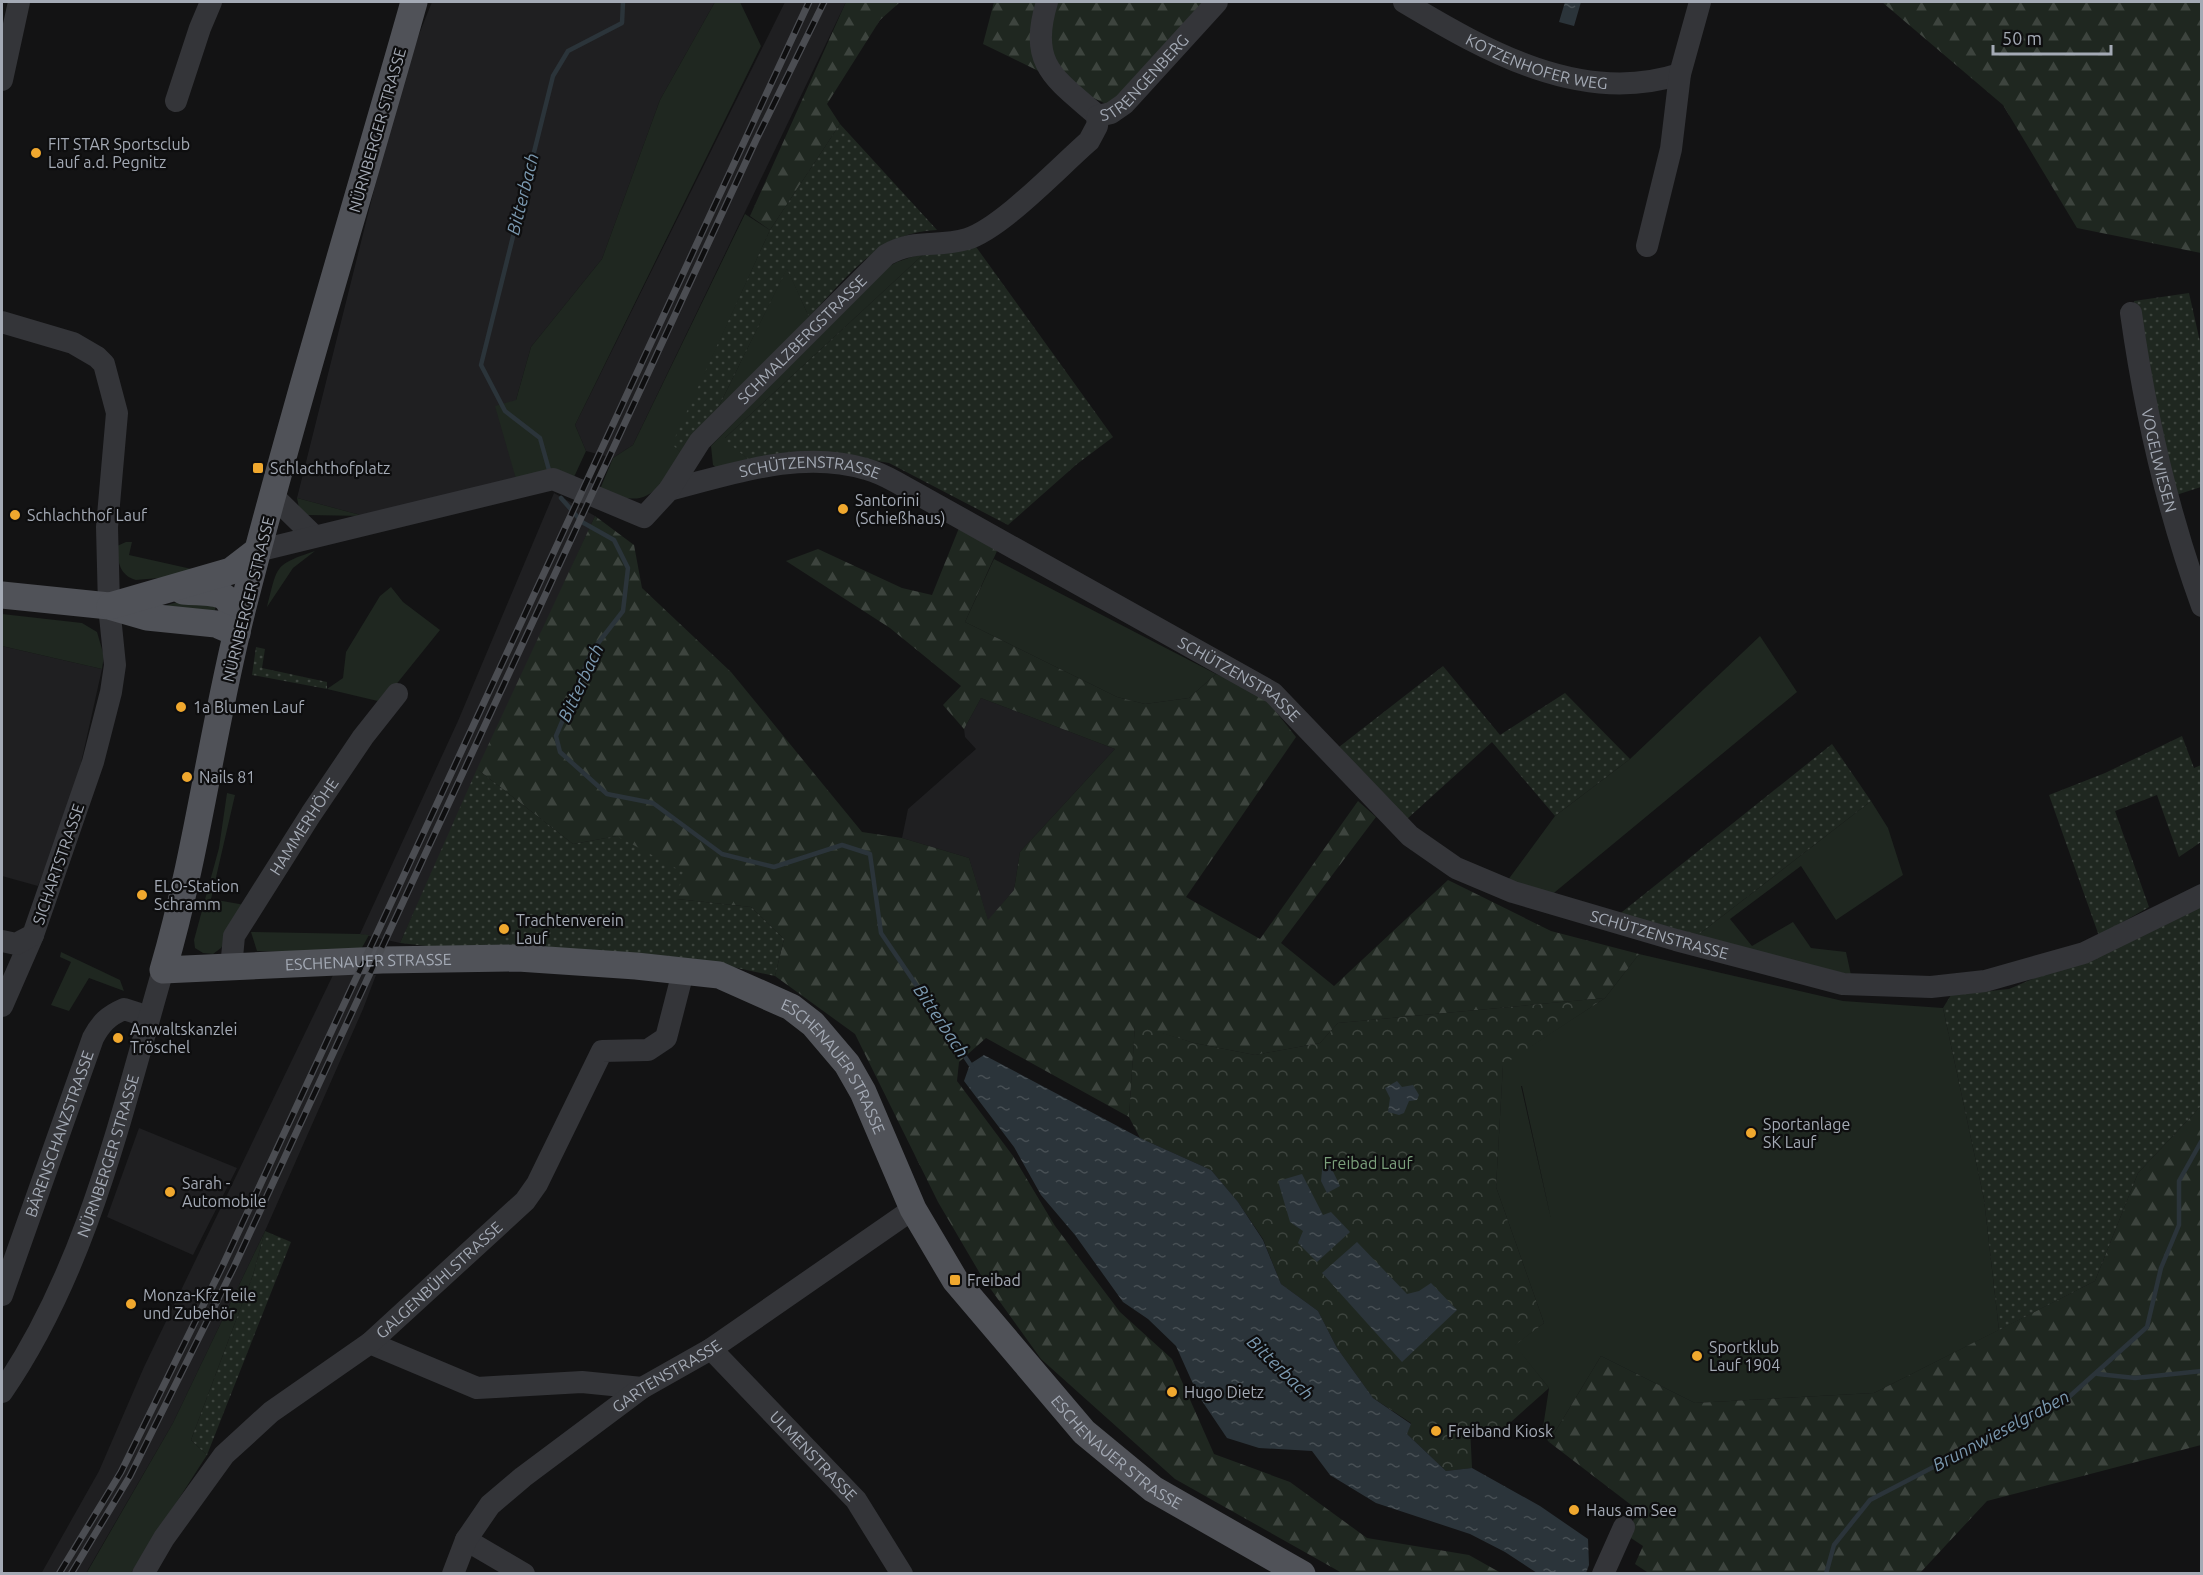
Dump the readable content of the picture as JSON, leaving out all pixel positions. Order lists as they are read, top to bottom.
{
  "streets": {
    "main road": ["NÜRNBERGER STRASSE", "ESCHENAUER STRASSE"],
    "street": [
      "KOTZENHOFER WEG",
      "STRENGENBERG",
      "SCHMALZBERGSTRASSE",
      "VOGELWIESEN",
      "SCHÜTZENSTRASSE",
      "HAMMERHÖHE",
      "SICHARTSTRASSE",
      "BÄRENSCHANZSTRASSE",
      "GALGENBÜHLSTRASSE",
      "GARTENSTRASSE",
      "ULMENSTRASSE"
    ]
  },
  "crossings": [
    ["STRENGENBERG", "SCHMALZBERGSTRASSE"],
    ["NÜRNBERGER STRASSE", "ESCHENAUER STRASSE"],
    ["NÜRNBERGER STRASSE", "BÄRENSCHANZSTRASSE"],
    ["SCHMALZBERGSTRASSE", "SCHÜTZENSTRASSE"],
    ["HAMMERHÖHE", "ESCHENAUER STRASSE"],
    ["ESCHENAUER STRASSE", "GALGENBÜHLSTRASSE"],
    ["ESCHENAUER STRASSE", "GARTENSTRASSE"],
    ["GARTENSTRASSE", "ULMENSTRASSE"]
  ],
  "water": ["Bitterbach", "Brunnwieselgraben"],
  "parks": ["Freibad Lauf"],
  "places": {
    "other": [
      "FIT STAR Sportsclub Lauf a.d. Pegnitz",
      "Santorini (Schießhaus)",
      "Schlachthof Lauf",
      "1a Blumen Lauf",
      "Nails 81",
      "ELO-Station Schramm",
      "Trachtenverein Lauf",
      "Anwaltskanzlei Tröschel",
      "Sportanlage SK Lauf",
      "Sarah - Automobile",
      "Monza-Kfz Teile und Zubehör",
      "Sportklub Lauf 1904",
      "Hugo Dietz",
      "Freiband Kiosk",
      "Haus am See"
    ],
    "transit": ["Schlachthofplatz", "Freibad"]
  },
  "scale_bar": "50 m"
}
